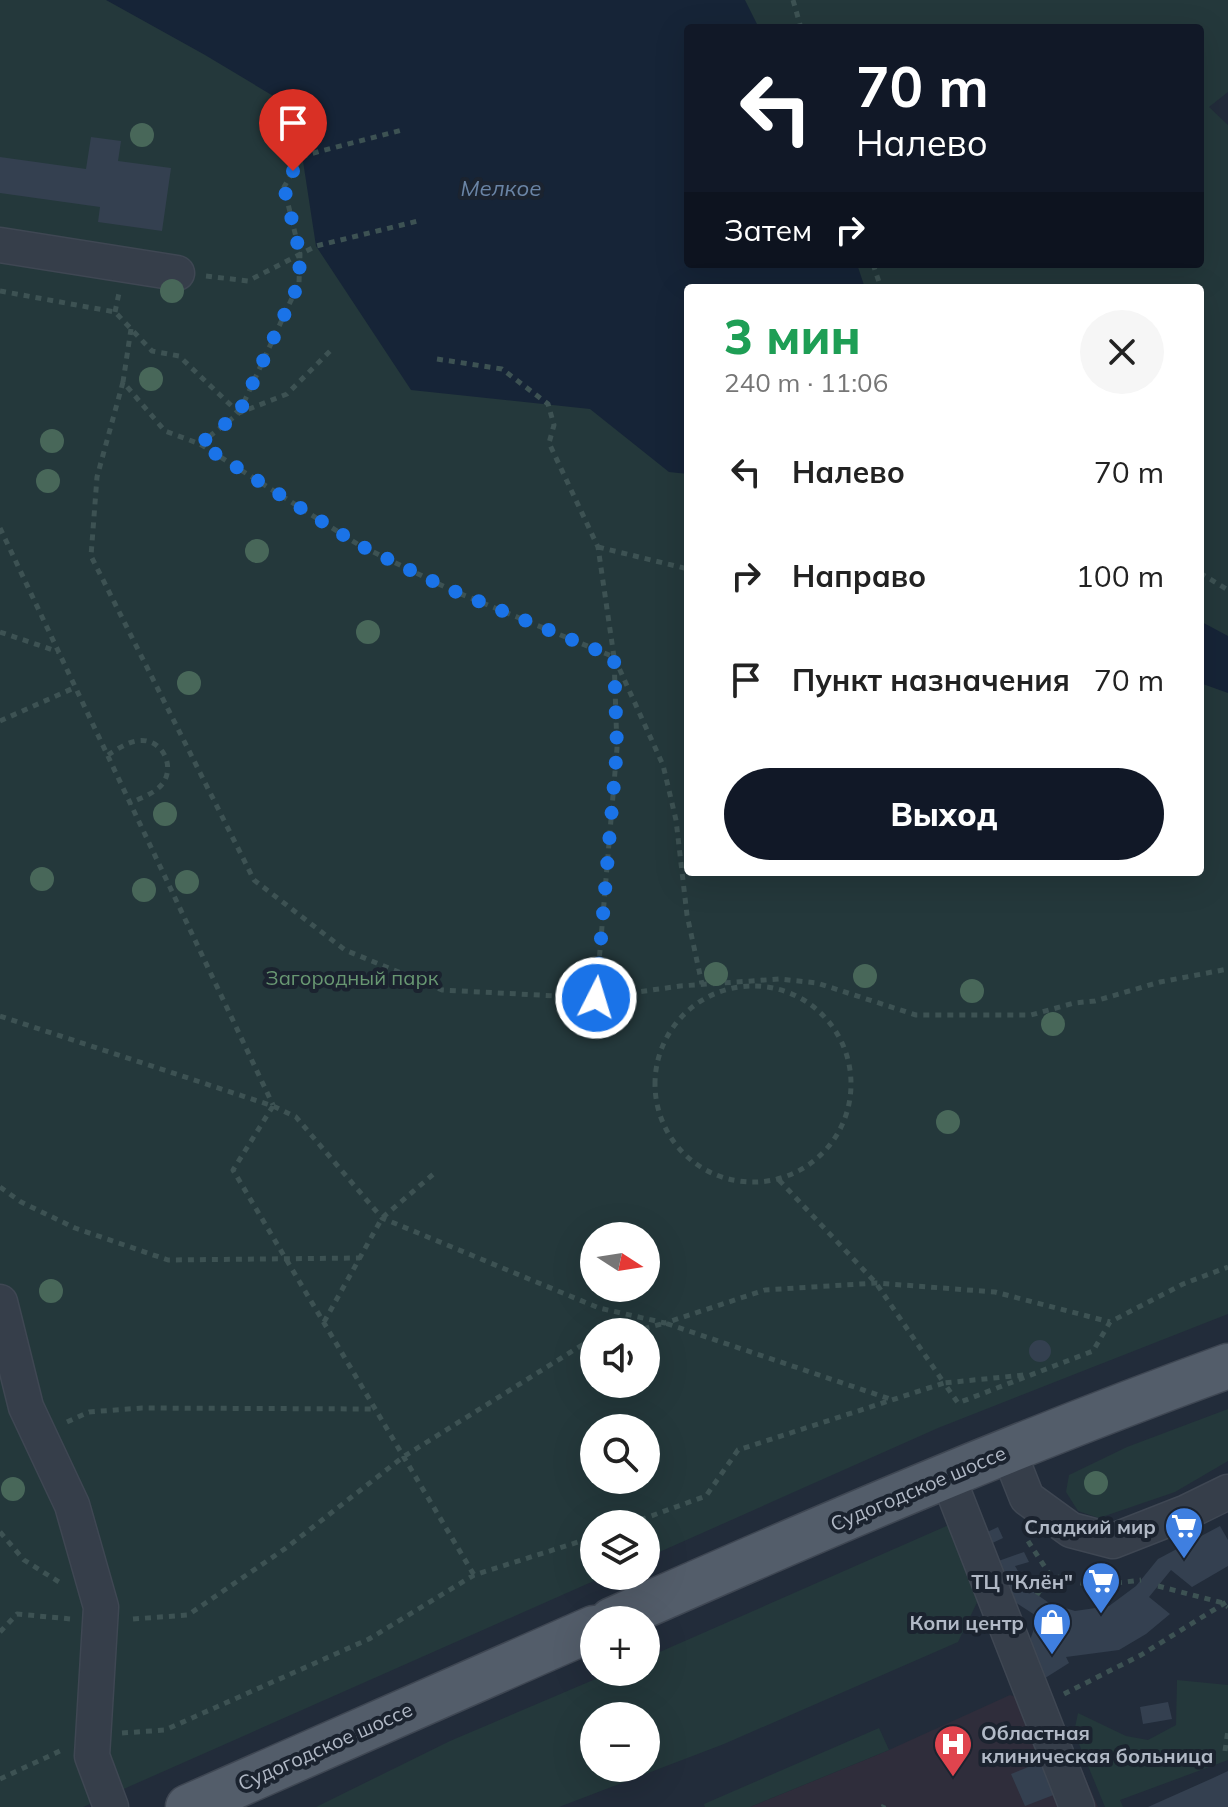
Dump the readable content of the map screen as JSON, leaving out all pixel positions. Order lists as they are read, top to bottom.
{
  "streets": {
    "main road": ["Судогодское шоссе"]
  },
  "water": ["Мелкое"],
  "parks": ["Загородный парк"],
  "places": {
    "supermarket": ["Сладкий мир", "ТЦ \"Клён\""],
    "shop": ["Копи центр"],
    "hospital": ["Областная клиническая больница"]
  },
  "north": "right",
  "page": {
    "turn": ["70 m", "Налево"],
    "then": "Затем",
    "heading": ["3 мин", "240 m · 11:06"],
    "list": [
      {
        "name": "Налево",
        "value": "70 m"
      },
      {
        "name": "Направо",
        "value": "100 m"
      },
      {
        "name": "Пункт назначения",
        "value": "70 m"
      }
    ],
    "buttons": "Выход",
    "map_buttons": ["+", "−"]
  }
}
